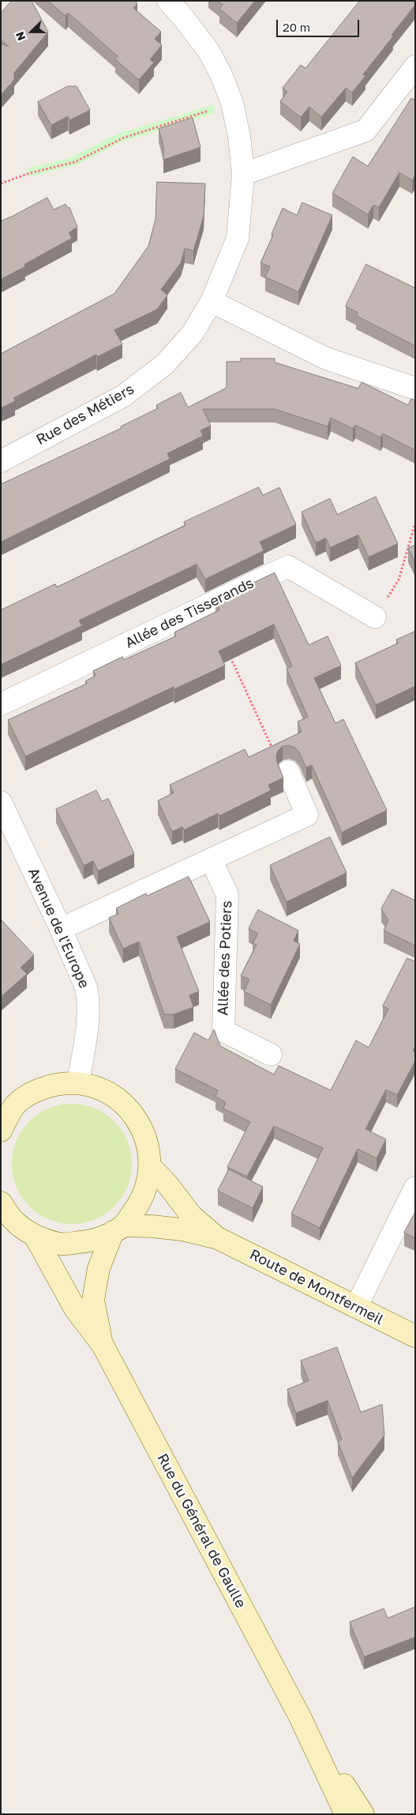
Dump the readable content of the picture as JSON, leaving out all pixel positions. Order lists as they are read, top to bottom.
{
  "streets": {
    "street": [
      "Rue des Métiers",
      "Allée des Tisserands",
      "Avenue de l'Europe",
      "Allée des Potiers",
      "Route de Montfermeil",
      "Rue du Général de Gaulle"
    ]
  },
  "crossings": [
    ["Avenue de l'Europe", "Rue du Général de Gaulle"],
    ["Route de Montfermeil", "Rue du Général de Gaulle"]
  ],
  "scale_bar": "20 m",
  "north": "left"
}
